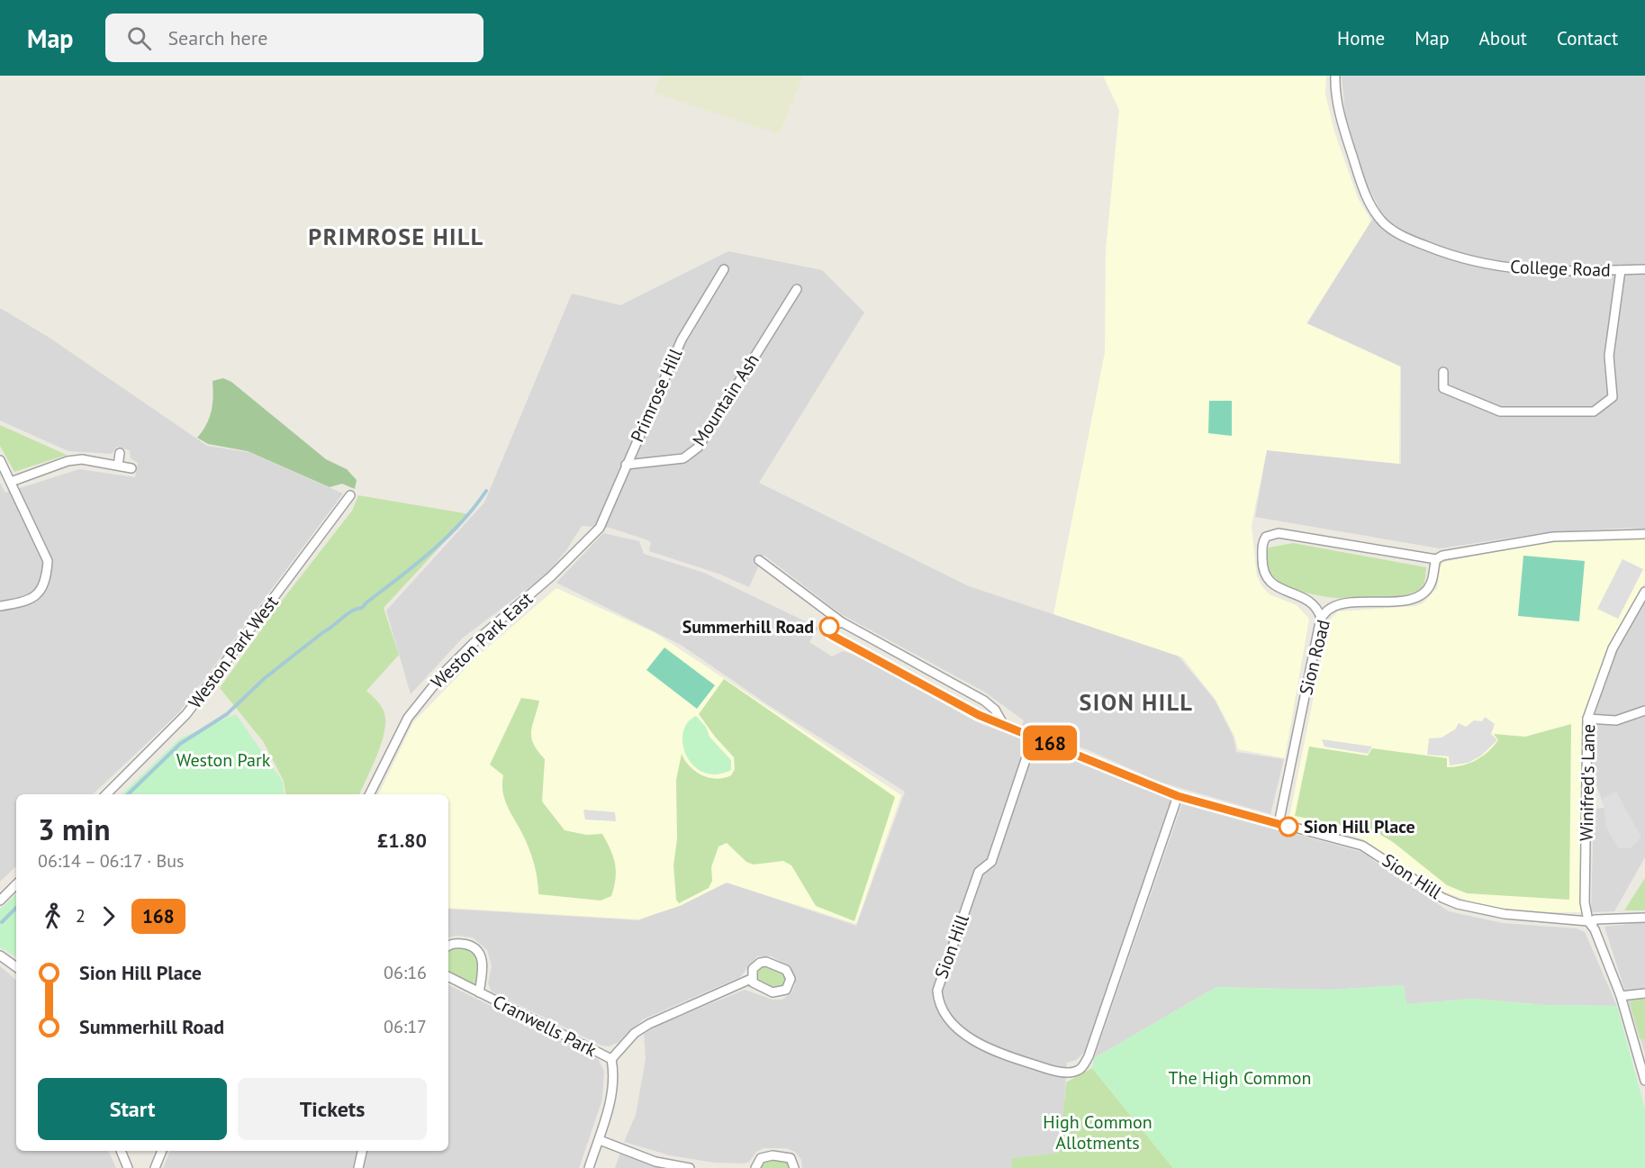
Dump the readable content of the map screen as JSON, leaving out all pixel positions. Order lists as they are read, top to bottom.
{
  "streets": {
    "street": [
      "College Road",
      "Primrose Hill",
      "Mountain Ash",
      "Weston Park East",
      "Weston Park West",
      "Sion Road",
      "Winifred's Lane",
      "Sion Hill",
      "Cranwells Park"
    ]
  },
  "crossings": [
    ["Primrose Hill", "Mountain Ash"],
    ["Primrose Hill", "Weston Park East"],
    ["Sion Road", "Sion Hill"],
    ["Winifred's Lane", "Sion Hill"]
  ],
  "districts": ["PRIMROSE HILL", "SION HILL"],
  "parks": ["Weston Park", "The High Common", "High Common Allotments"],
  "places": ["Summerhill Road", "Sion Hill Place"],
  "lines": ["bus line 168"],
  "page": {
    "header": "Map",
    "search": "Search here",
    "nav": [
      "Home",
      "Map",
      "About",
      "Contact"
    ],
    "on_map": "168",
    "heading": ["3 min", "06:14 – 06:17 · Bus", "£1.80"],
    "legs": ["2", "168"],
    "list": [
      {
        "name": "Sion Hill Place",
        "value": "06:16"
      },
      {
        "name": "Summerhill Road",
        "value": "06:17"
      }
    ],
    "buttons": ["Start", "Tickets"]
  }
}
